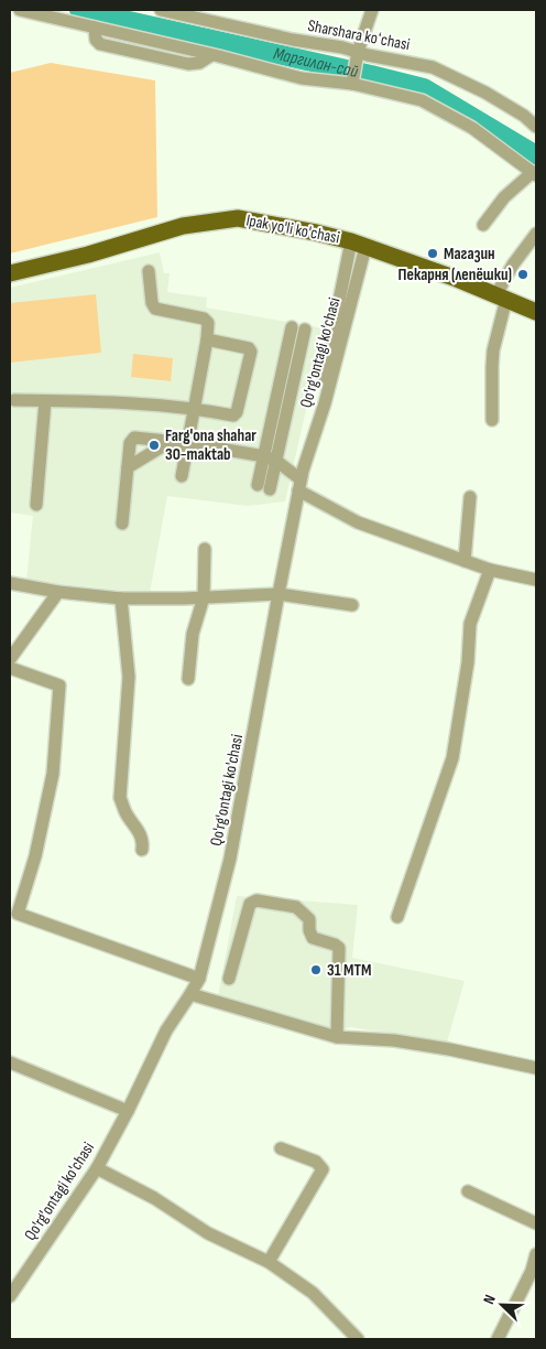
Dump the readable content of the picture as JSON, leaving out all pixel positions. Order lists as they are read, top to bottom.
{
  "streets": {
    "main road": ["Ipak yo'li ko'chasi"],
    "street": ["Sharshara koʻchasi", "Qo'rg'ontagi ko'chasi"]
  },
  "crossings": [
    ["Ipak yo'li ko'chasi", "Qo'rg'ontagi ko'chasi"]
  ],
  "water": ["Маргилан-сай"],
  "places": [
    "Магазин",
    "Пекарня (лепёшки)",
    "Farg'ona shahar 30-maktab",
    "31 MTM"
  ],
  "north": "top left"
}
